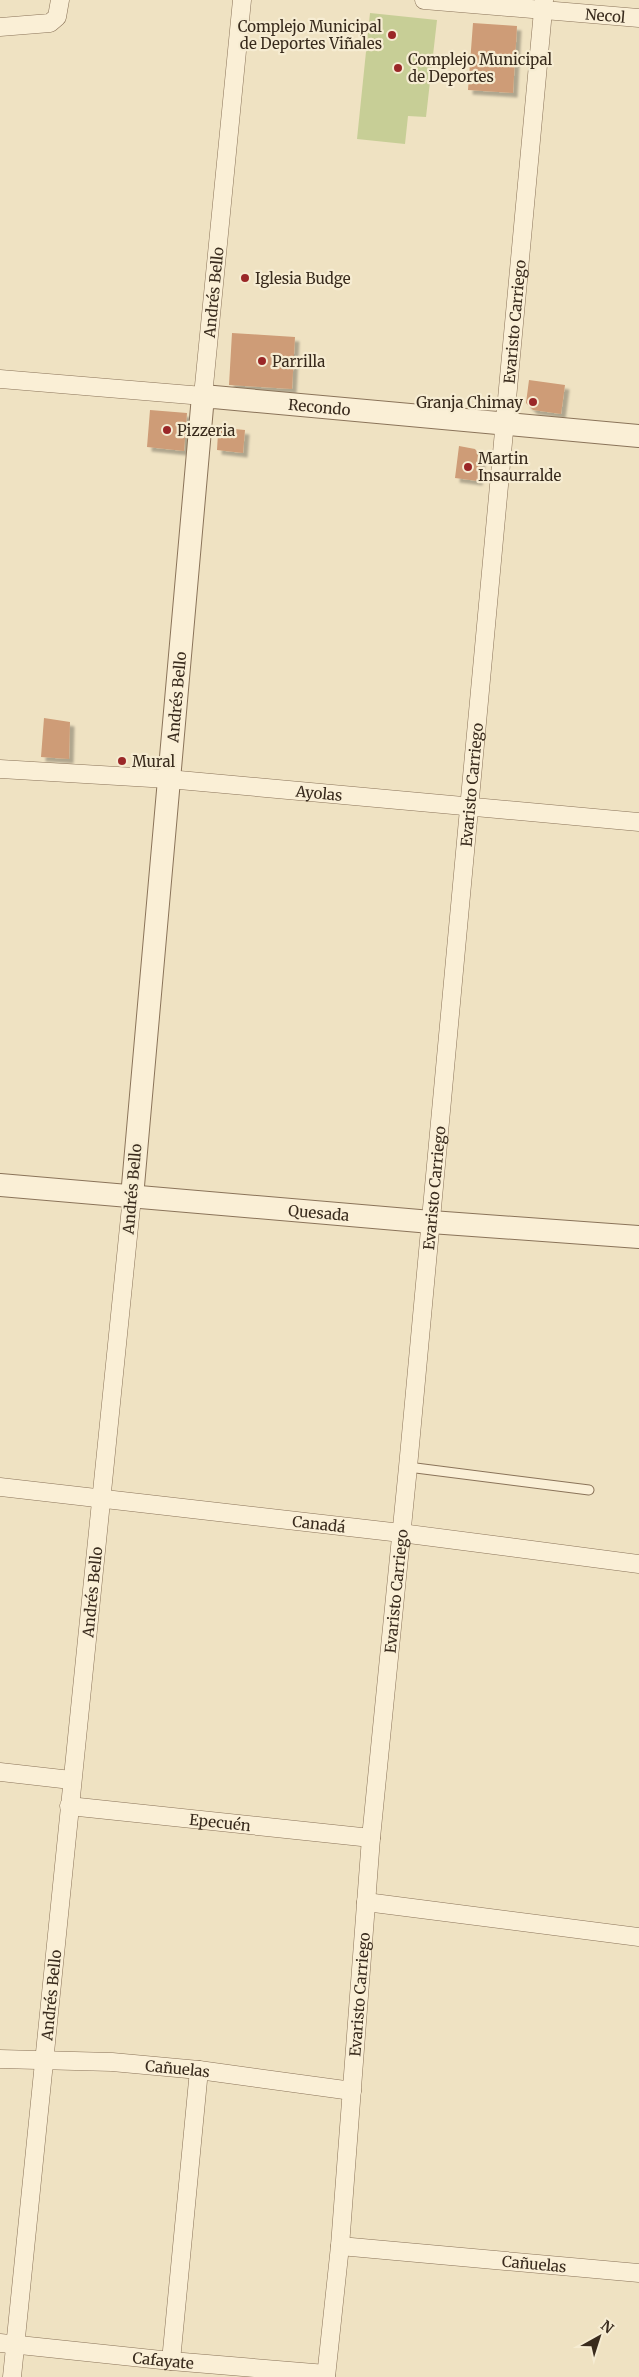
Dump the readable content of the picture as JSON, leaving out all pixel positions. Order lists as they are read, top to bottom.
{
  "streets": {
    "street": [
      "Necol",
      "Andrés Bello",
      "Evaristo Carriego",
      "Recondo",
      "Ayolas",
      "Quesada",
      "Canadá",
      "Epecuén",
      "Cañuelas",
      "Cafayate"
    ]
  },
  "crossings": [
    ["Necol", "Evaristo Carriego"],
    ["Andrés Bello", "Recondo"],
    ["Andrés Bello", "Ayolas"],
    ["Andrés Bello", "Quesada"],
    ["Andrés Bello", "Canadá"],
    ["Andrés Bello", "Epecuén"],
    ["Andrés Bello", "Cañuelas"],
    ["Andrés Bello", "Cafayate"],
    ["Evaristo Carriego", "Recondo"],
    ["Evaristo Carriego", "Ayolas"],
    ["Evaristo Carriego", "Quesada"],
    ["Evaristo Carriego", "Canadá"],
    ["Evaristo Carriego", "Epecuén"],
    ["Evaristo Carriego", "Cañuelas"],
    ["Evaristo Carriego", "Cafayate"]
  ],
  "places": [
    "Complejo Municipal de Deportes Viñales",
    "Complejo Municipal de Deportes",
    "Iglesia Budge",
    "Parrilla",
    "Granja Chimay",
    "Pizzeria",
    "Martin Insaurralde",
    "Mural"
  ],
  "north": "top right"
}
